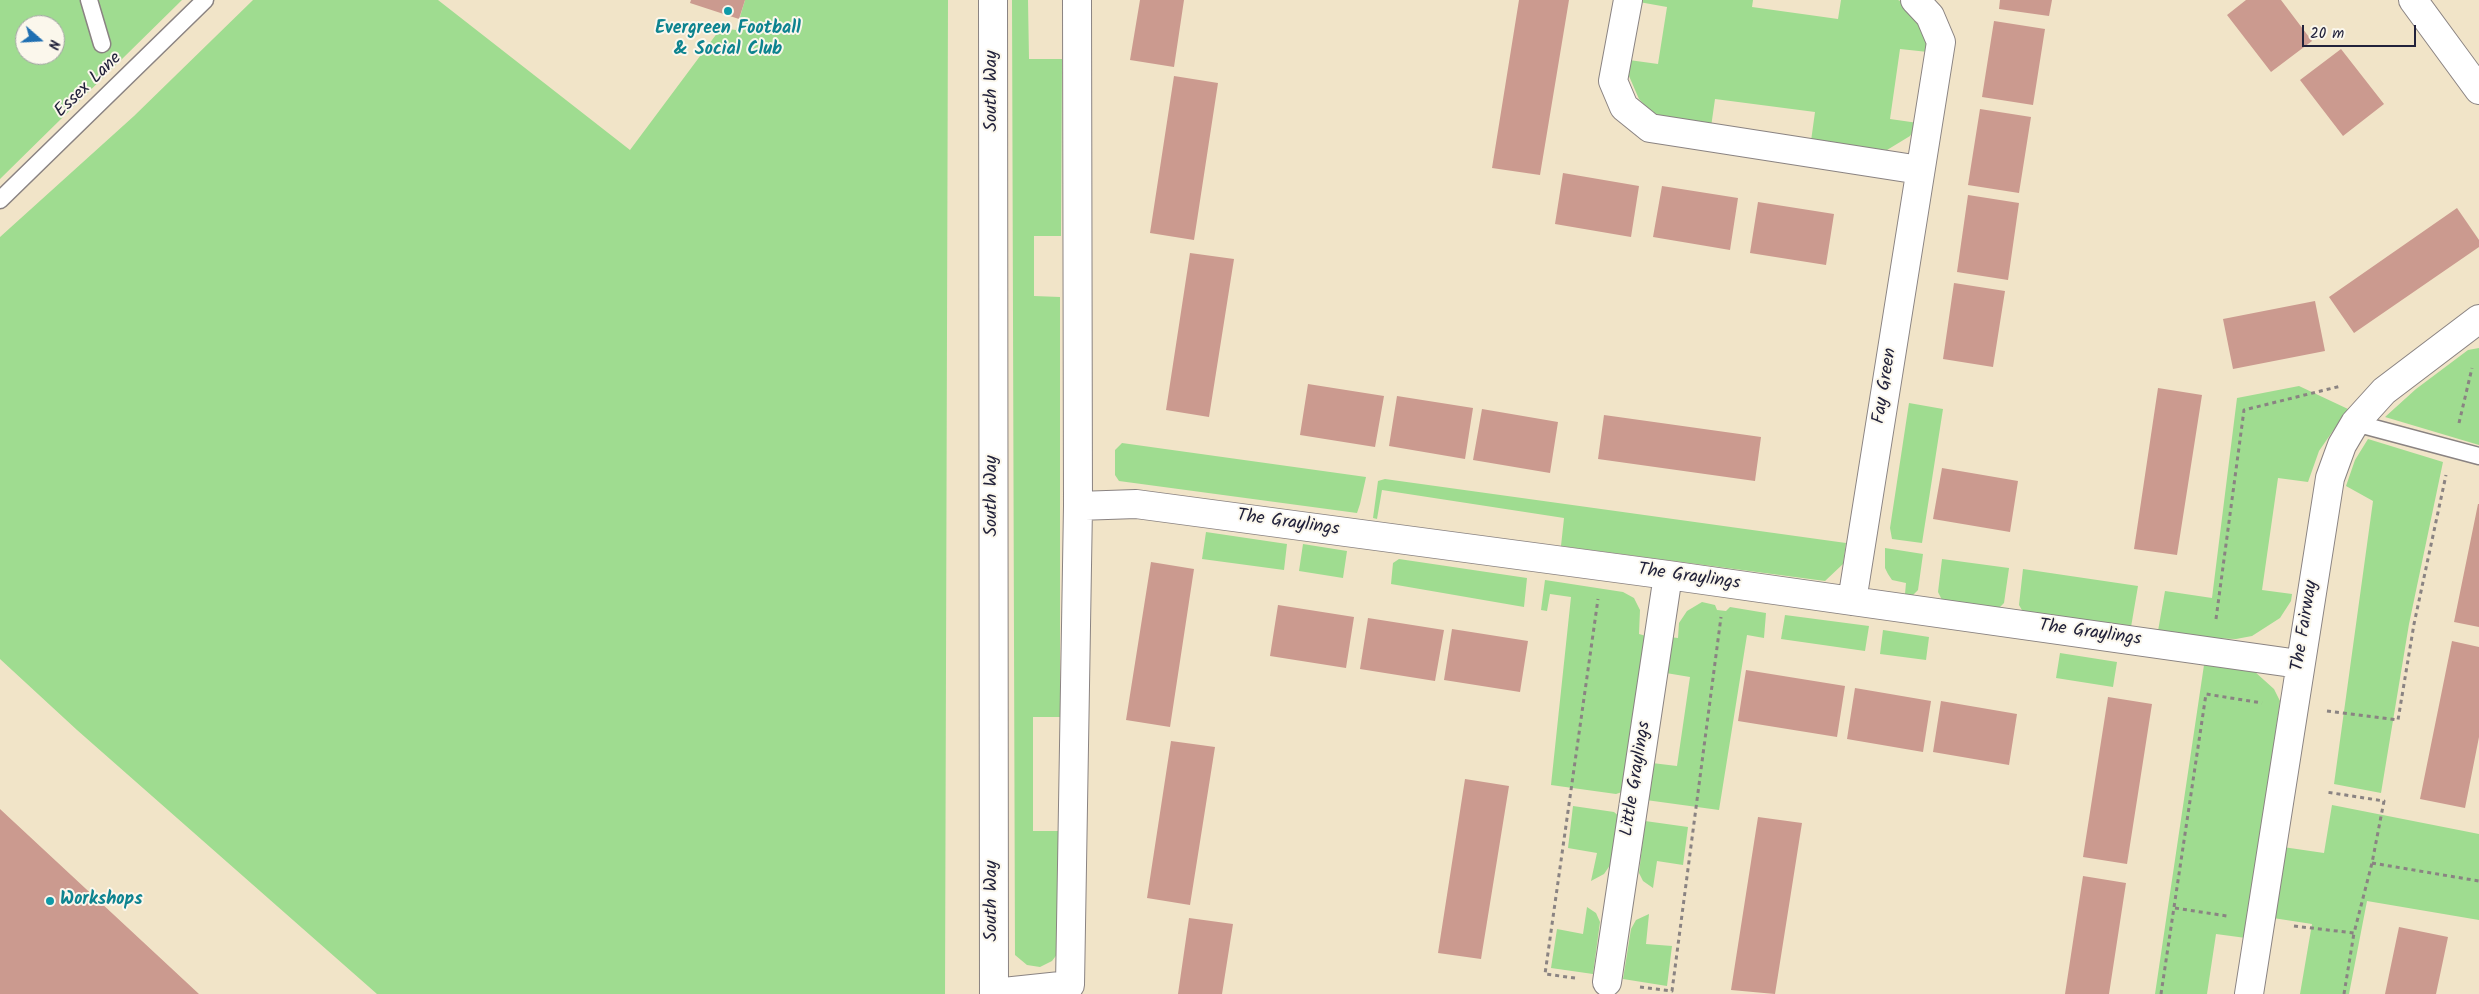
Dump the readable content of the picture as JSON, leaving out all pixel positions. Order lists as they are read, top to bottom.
{
  "streets": {
    "street": [
      "South Way",
      "Fay Green",
      "The Graylings",
      "The Fairway",
      "Little Graylings"
    ],
    "lane": ["Essex Lane"]
  },
  "crossings": [
    ["South Way", "The Graylings"],
    ["Fay Green", "The Graylings"],
    ["The Graylings", "The Fairway"],
    ["The Graylings", "Little Graylings"]
  ],
  "places": ["Evergreen Football & Social Club", "Workshops"],
  "scale_bar": "20 m",
  "north": "right"
}
